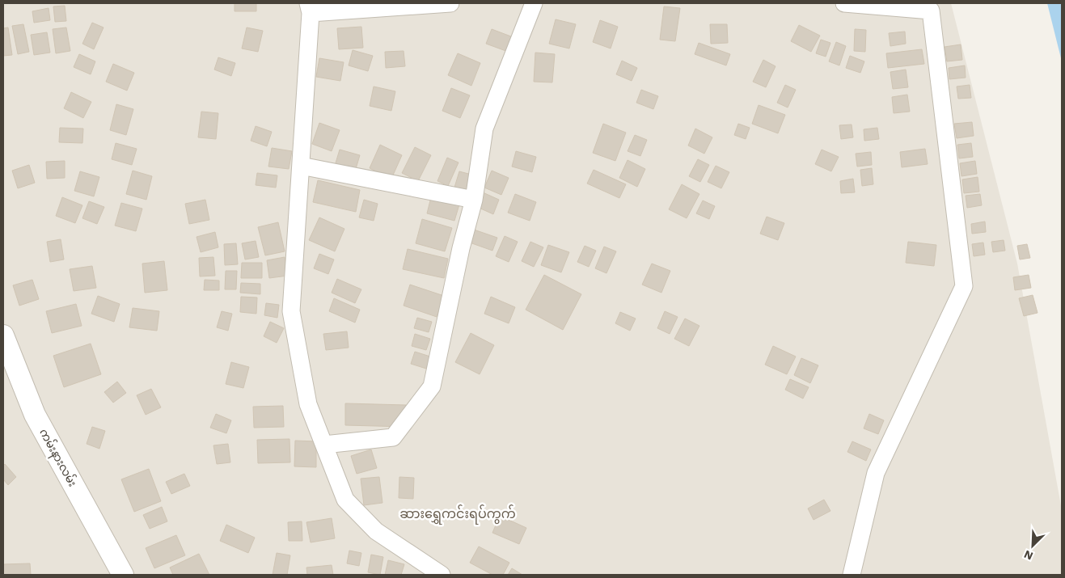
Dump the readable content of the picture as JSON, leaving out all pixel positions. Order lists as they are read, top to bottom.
{
  "streets": {
    "street": ["ကမ်းနားလမ်း"]
  },
  "districts": ["ဆားရွှေကင်းရပ်ကွက်"],
  "north": "bottom left"
}
